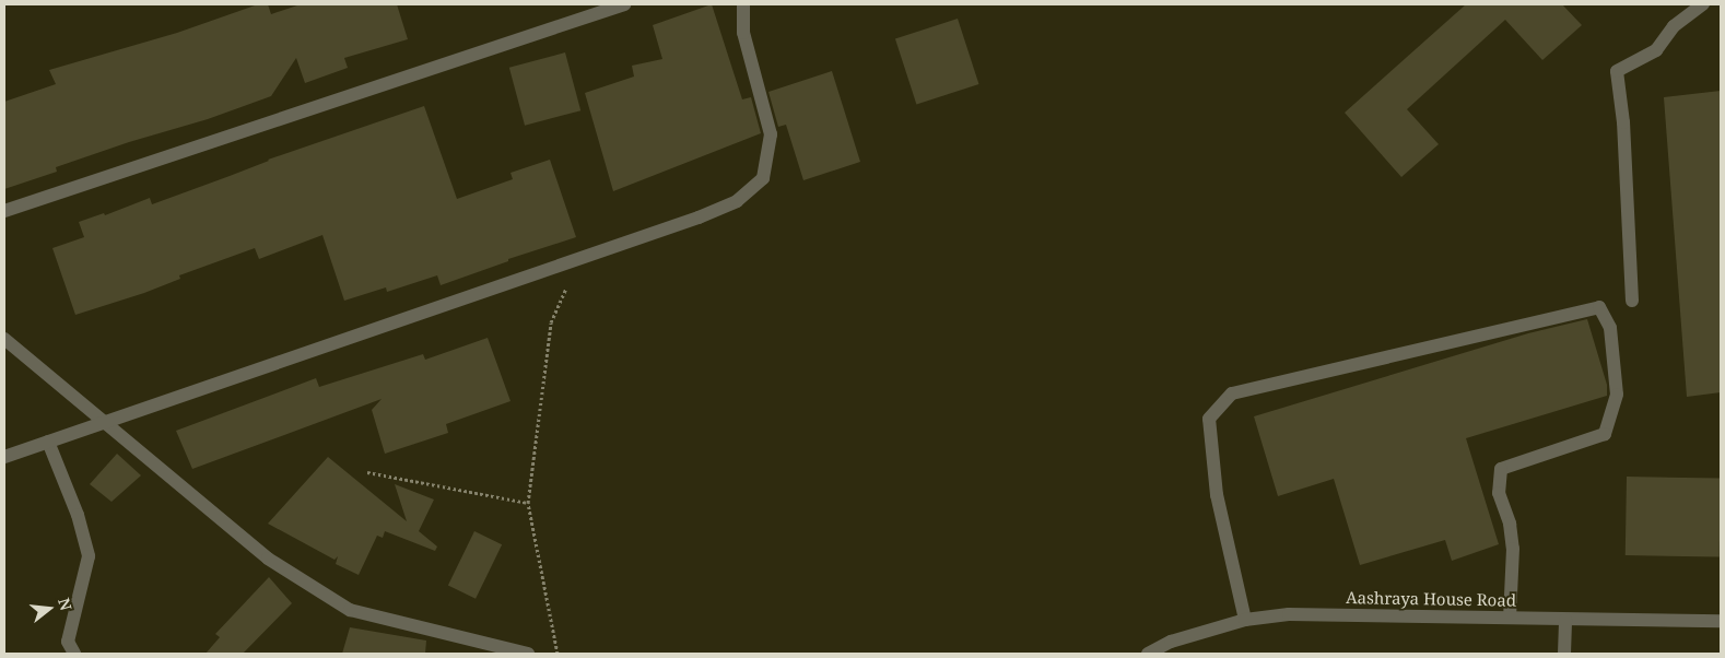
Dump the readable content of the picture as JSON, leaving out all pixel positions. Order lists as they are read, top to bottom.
{
  "streets": {
    "street": ["Aashraya House Road"]
  },
  "north": "right"
}
